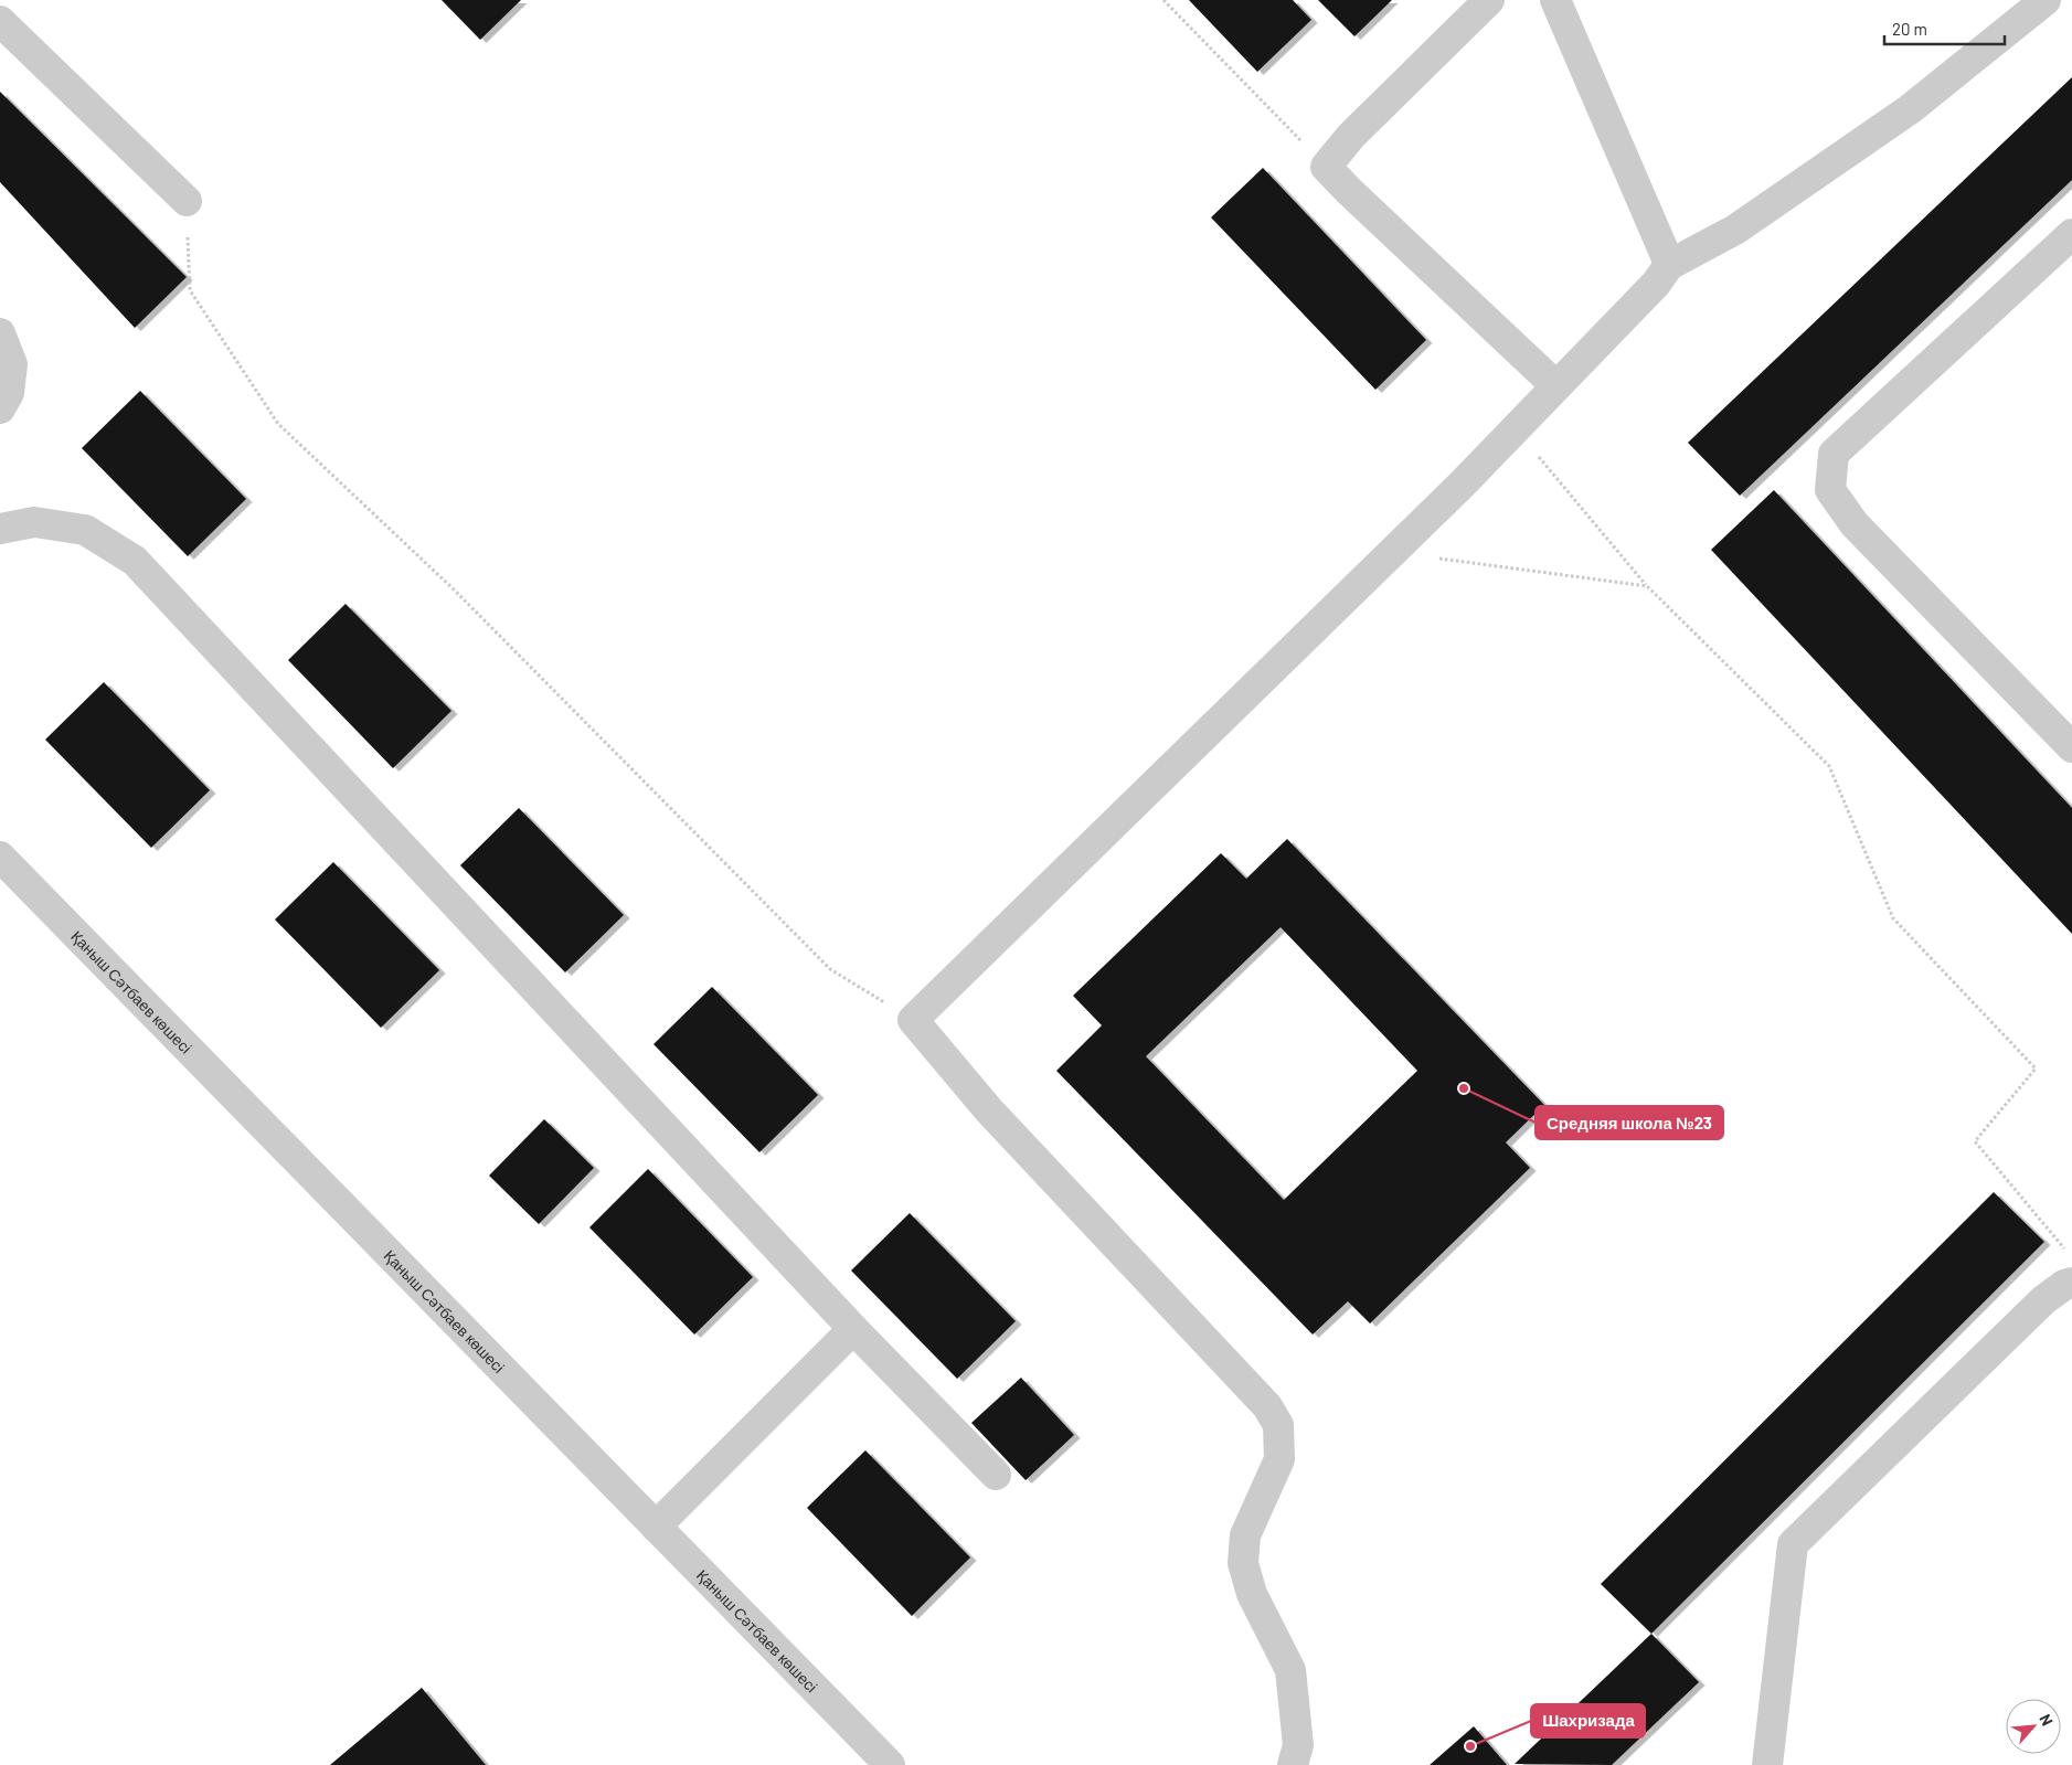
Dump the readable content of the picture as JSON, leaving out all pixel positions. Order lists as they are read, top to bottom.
{
  "streets": {
    "street": ["Қаныш Сәтбаев көшесі"]
  },
  "places": ["Средняя школа №23", "Шахризада"],
  "scale_bar": "20 m",
  "north": "top right"
}
